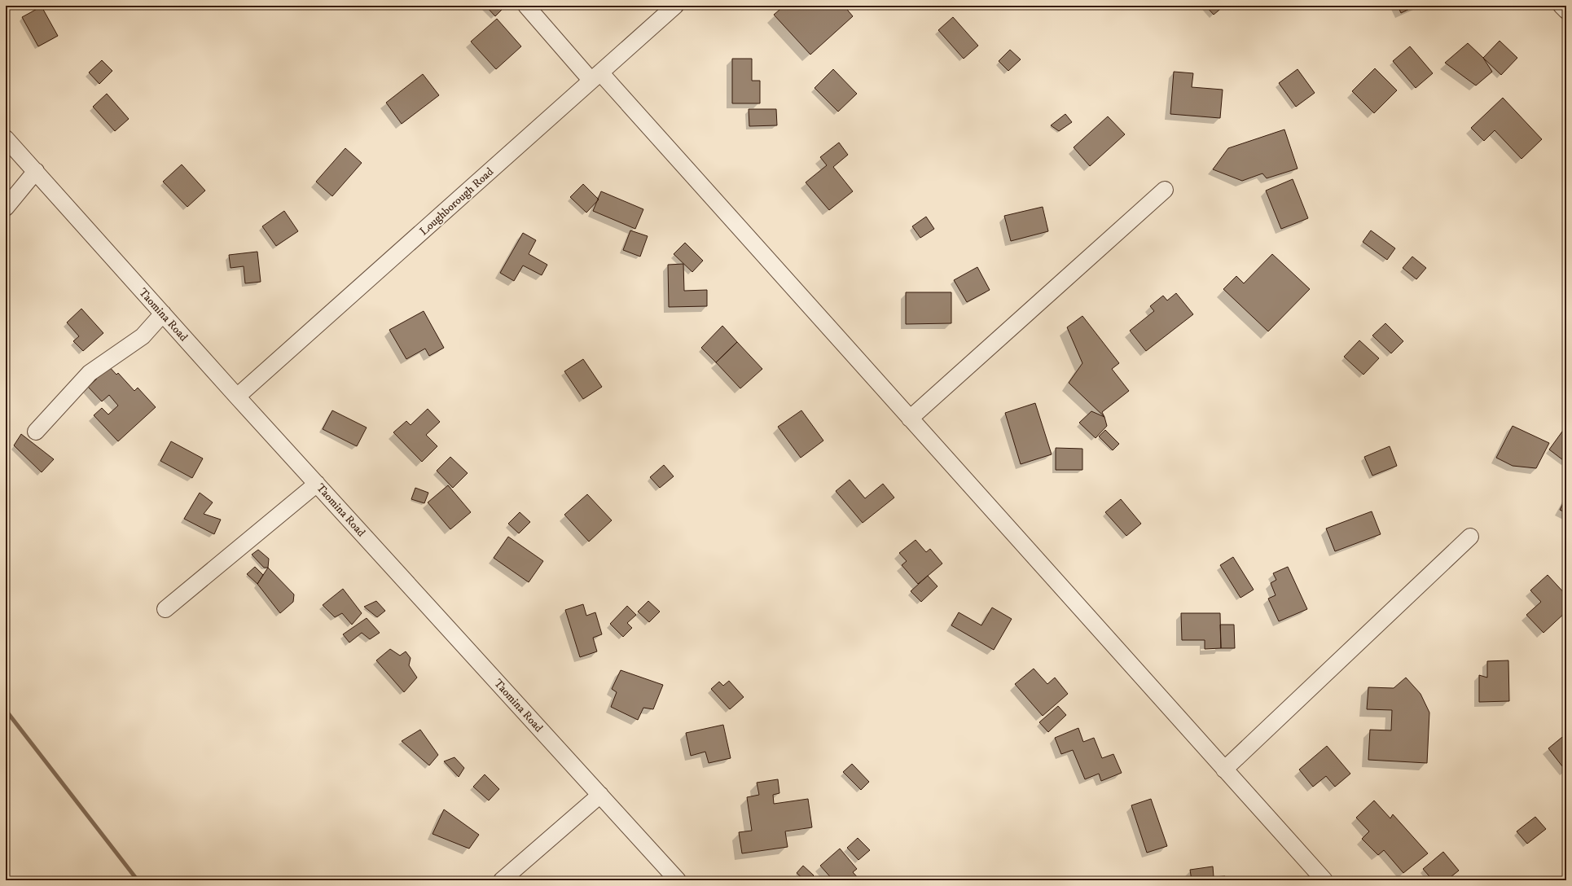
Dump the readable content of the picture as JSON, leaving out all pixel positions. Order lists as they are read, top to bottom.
{
  "streets": {
    "street": ["Loughborough Road", "Taomina Road"]
  },
  "crossings": [
    ["Loughborough Road", "Taomina Road"]
  ]
}
